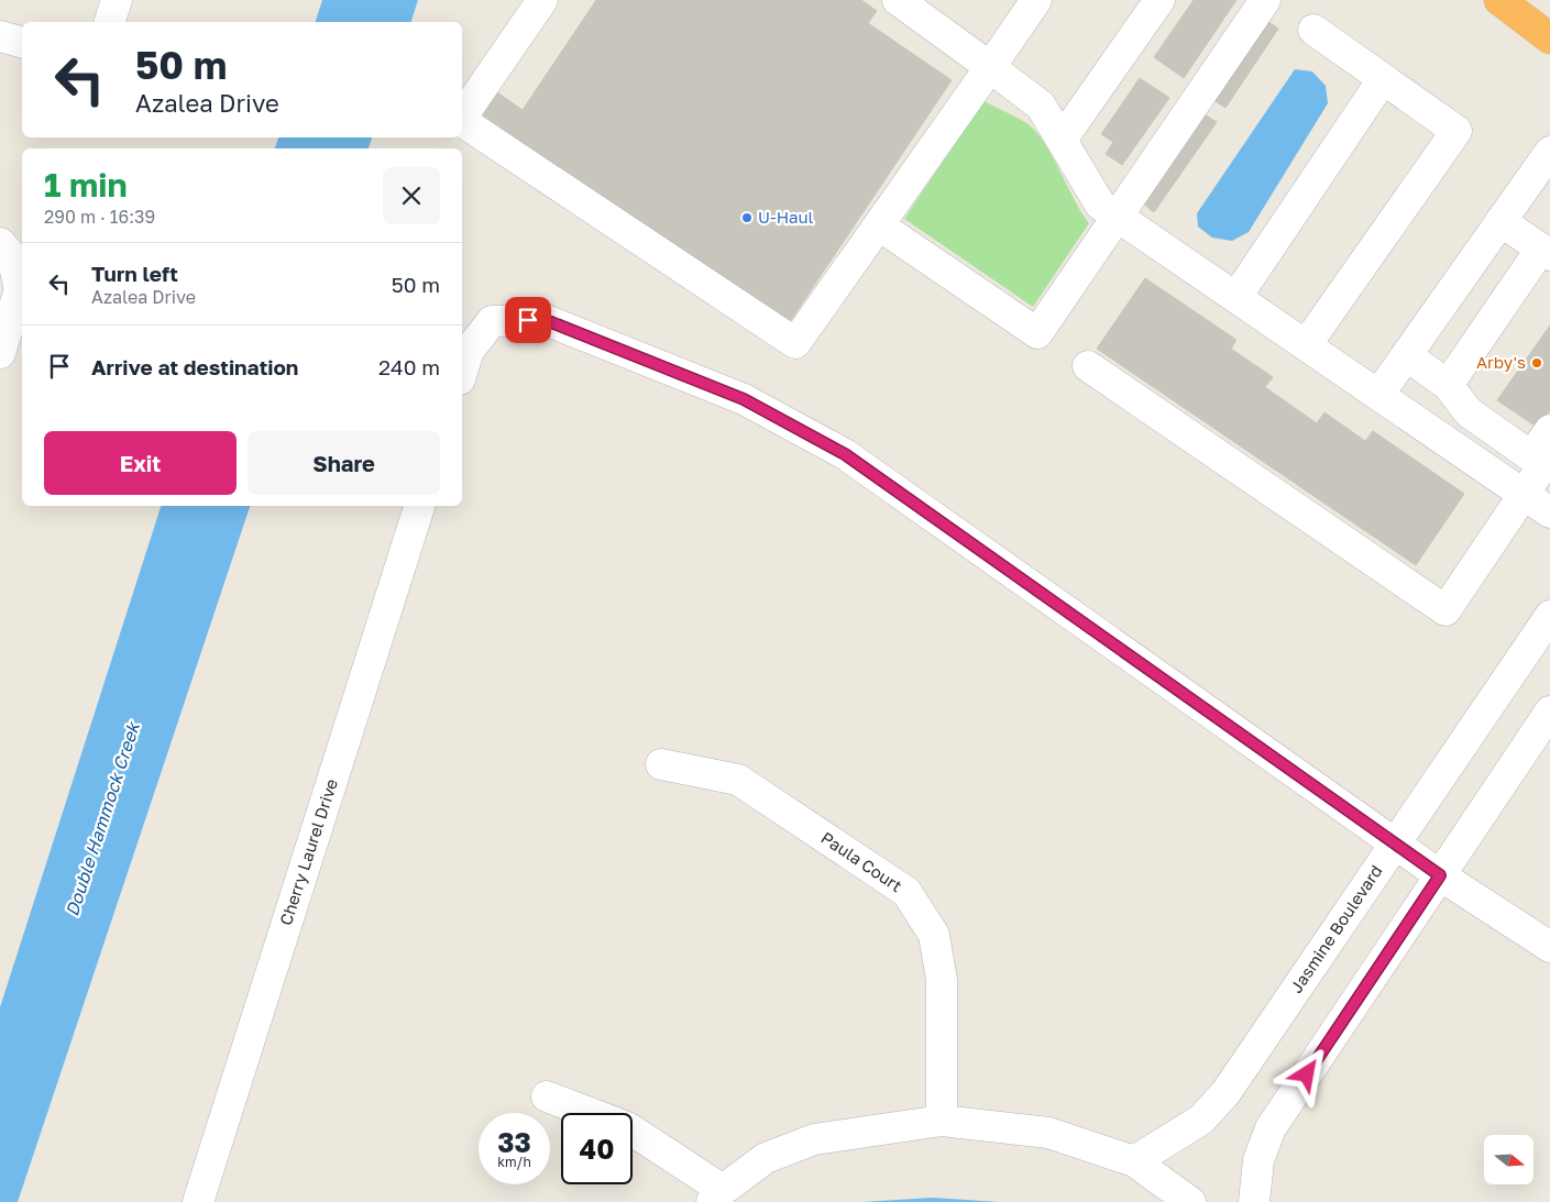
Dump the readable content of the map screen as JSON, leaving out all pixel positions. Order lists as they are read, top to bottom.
{
  "streets": {
    "street": ["Cherry Laurel Drive", "Paula Court", "Jasmine Boulevard"]
  },
  "water": ["Double Hammock Creek"],
  "places": ["U-Haul", "Arby's"],
  "north": "right",
  "page": {
    "turn": ["50 m", "Azalea Drive"],
    "heading": ["1 min", "290 m · 16:39"],
    "list": [
      {
        "name": "Turn left",
        "note": "Azalea Drive",
        "value": "50 m"
      },
      {
        "name": "Arrive at destination",
        "value": "240 m"
      }
    ],
    "buttons": ["Exit", "Share"],
    "speed": "33 km/h",
    "limit": "40"
  }
}
